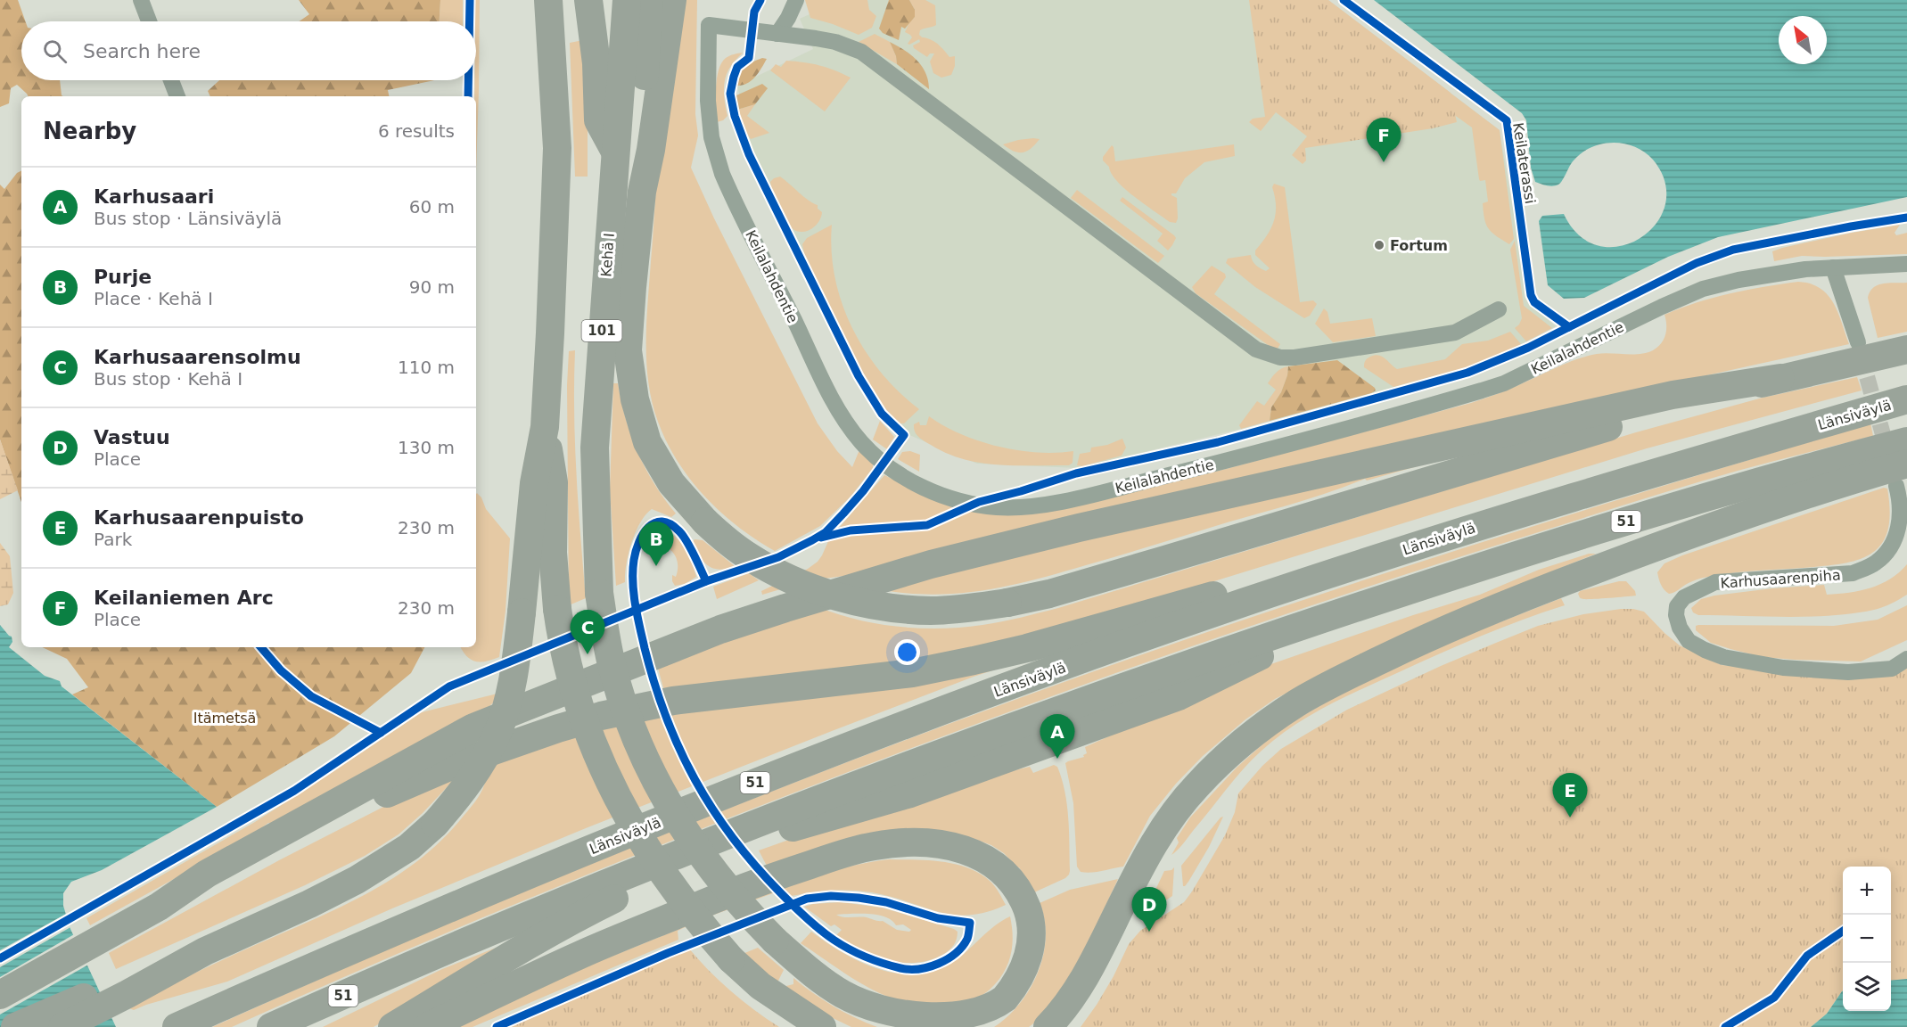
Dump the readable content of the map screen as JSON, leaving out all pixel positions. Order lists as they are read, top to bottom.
{
  "streets": {
    "highway": [
      "Kehä I",
      "101",
      "Länsiväylä",
      "51"
    ],
    "street": ["Keilalahdentie", "Karhusaarenpiha"],
    "cycle path": ["Keilaterassi"]
  },
  "parks": ["Itämetsä"],
  "places": ["Fortum"],
  "north": "top left",
  "page": {
    "search": "Search here",
    "heading": ["Nearby", "6 results"],
    "pins": [
      "F",
      "B",
      "C",
      "A",
      "E",
      "D"
    ],
    "list": [
      {
        "mark": "A",
        "name": "Karhusaari",
        "note": "Bus stop · Länsiväylä",
        "value": "60 m"
      },
      {
        "mark": "B",
        "name": "Purje",
        "note": "Place · Kehä I",
        "value": "90 m"
      },
      {
        "mark": "C",
        "name": "Karhusaarensolmu",
        "note": "Bus stop · Kehä I",
        "value": "110 m"
      },
      {
        "mark": "D",
        "name": "Vastuu",
        "note": "Place",
        "value": "130 m"
      },
      {
        "mark": "E",
        "name": "Karhusaarenpuisto",
        "note": "Park",
        "value": "230 m"
      },
      {
        "mark": "F",
        "name": "Keilaniemen Arc",
        "note": "Place",
        "value": "230 m"
      }
    ],
    "map_buttons": ["+", "−"]
  }
}
